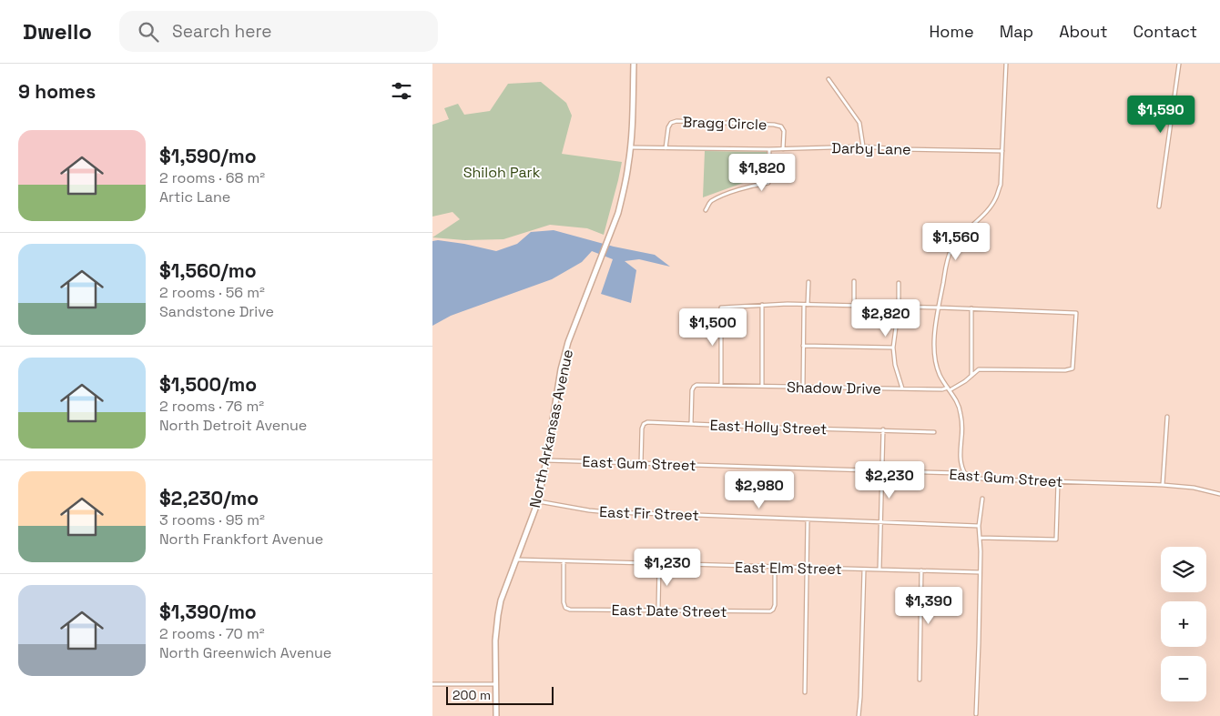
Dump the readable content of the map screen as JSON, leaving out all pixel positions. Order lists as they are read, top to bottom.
{
  "streets": {
    "main road": ["North Arkansas Avenue"],
    "street": [
      "Bragg Circle",
      "Darby Lane",
      "Shadow Drive",
      "East Holly Street",
      "East Gum Street",
      "East Fir Street",
      "East Elm Street",
      "East Date Street"
    ]
  },
  "crossings": [
    ["Bragg Circle", "Darby Lane"],
    ["Darby Lane", "North Arkansas Avenue"],
    ["Shadow Drive", "East Holly Street"],
    ["East Holly Street", "East Gum Street"],
    ["North Arkansas Avenue", "East Gum Street"],
    ["North Arkansas Avenue", "East Fir Street"],
    ["North Arkansas Avenue", "East Elm Street"],
    ["East Elm Street", "East Date Street"]
  ],
  "parks": ["Shiloh Park"],
  "scale_bar": "200 m",
  "page": {
    "header": "Dwello",
    "search": "Search here",
    "nav": [
      "Home",
      "Map",
      "About",
      "Contact"
    ],
    "heading": "9 homes",
    "price": [
      "$1,590",
      "$1,820",
      "$1,560",
      "$2,820",
      "$1,500",
      "$2,230",
      "$2,980",
      "$1,230",
      "$1,390"
    ],
    "list": [
      {
        "name": "$1,590/mo",
        "note": "2 rooms · 68 m² · Artic Lane"
      },
      {
        "name": "$1,560/mo",
        "note": "2 rooms · 56 m² · Sandstone Drive"
      },
      {
        "name": "$1,500/mo",
        "note": "2 rooms · 76 m² · North Detroit Avenue"
      },
      {
        "name": "$2,230/mo",
        "note": "3 rooms · 95 m² · North Frankfort Avenue"
      },
      {
        "name": "$1,390/mo",
        "note": "2 rooms · 70 m² · North Greenwich Avenue"
      }
    ],
    "map_buttons": ["+", "−"],
    "scale": "200 m"
  }
}
